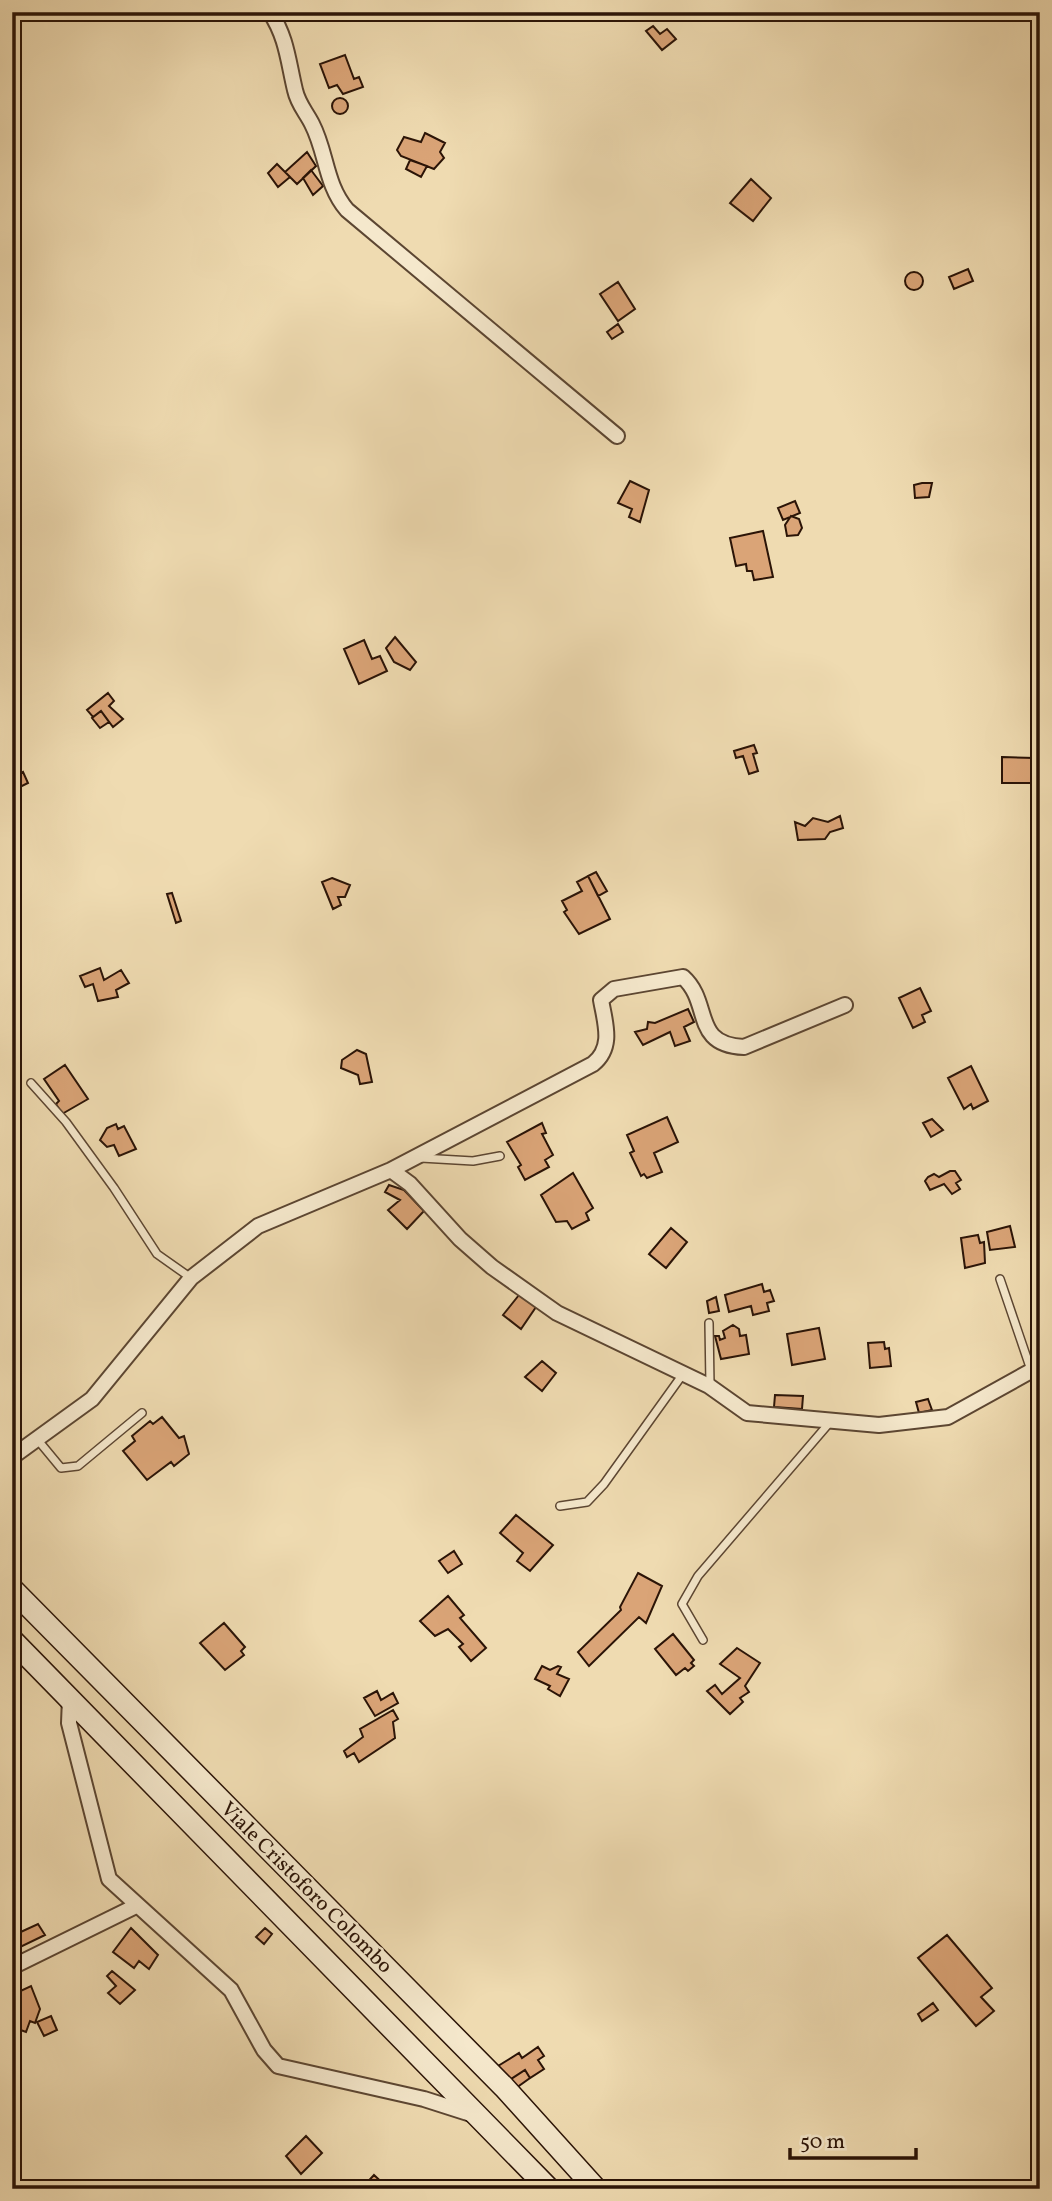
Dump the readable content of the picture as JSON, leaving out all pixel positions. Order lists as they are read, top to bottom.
{
  "streets": {
    "main road": ["Viale Cristoforo Colombo"]
  },
  "scale_bar": "50 m"
}
